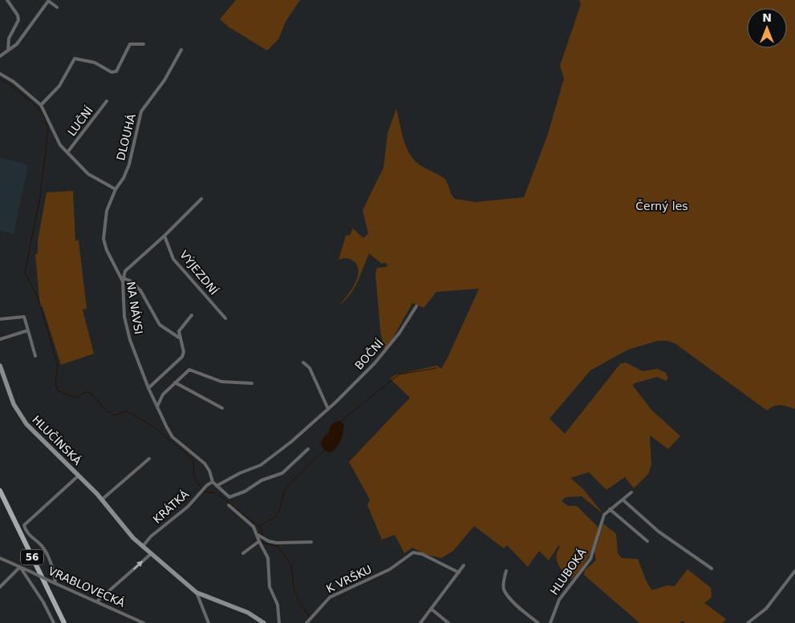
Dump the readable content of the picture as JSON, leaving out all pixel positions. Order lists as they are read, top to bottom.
{
  "streets": {
    "main road": ["56"],
    "street": [
      "LUČNÍ",
      "DLOUHÁ",
      "VÝJEZDNÍ",
      "NA NÁVSI",
      "BOČNÍ",
      "HLUČÍNSKÁ",
      "KRÁTKÁ",
      "HLUBOKÁ",
      "K VRŠKU",
      "VRABLOVECKÁ"
    ]
  },
  "crossings": [
    ["DLOUHÁ", "NA NÁVSI"],
    ["NA NÁVSI", "BOČNÍ"],
    ["NA NÁVSI", "KRÁTKÁ"],
    ["HLUČÍNSKÁ", "KRÁTKÁ"]
  ],
  "parks": ["Černý les"],
  "north": "top"
}
